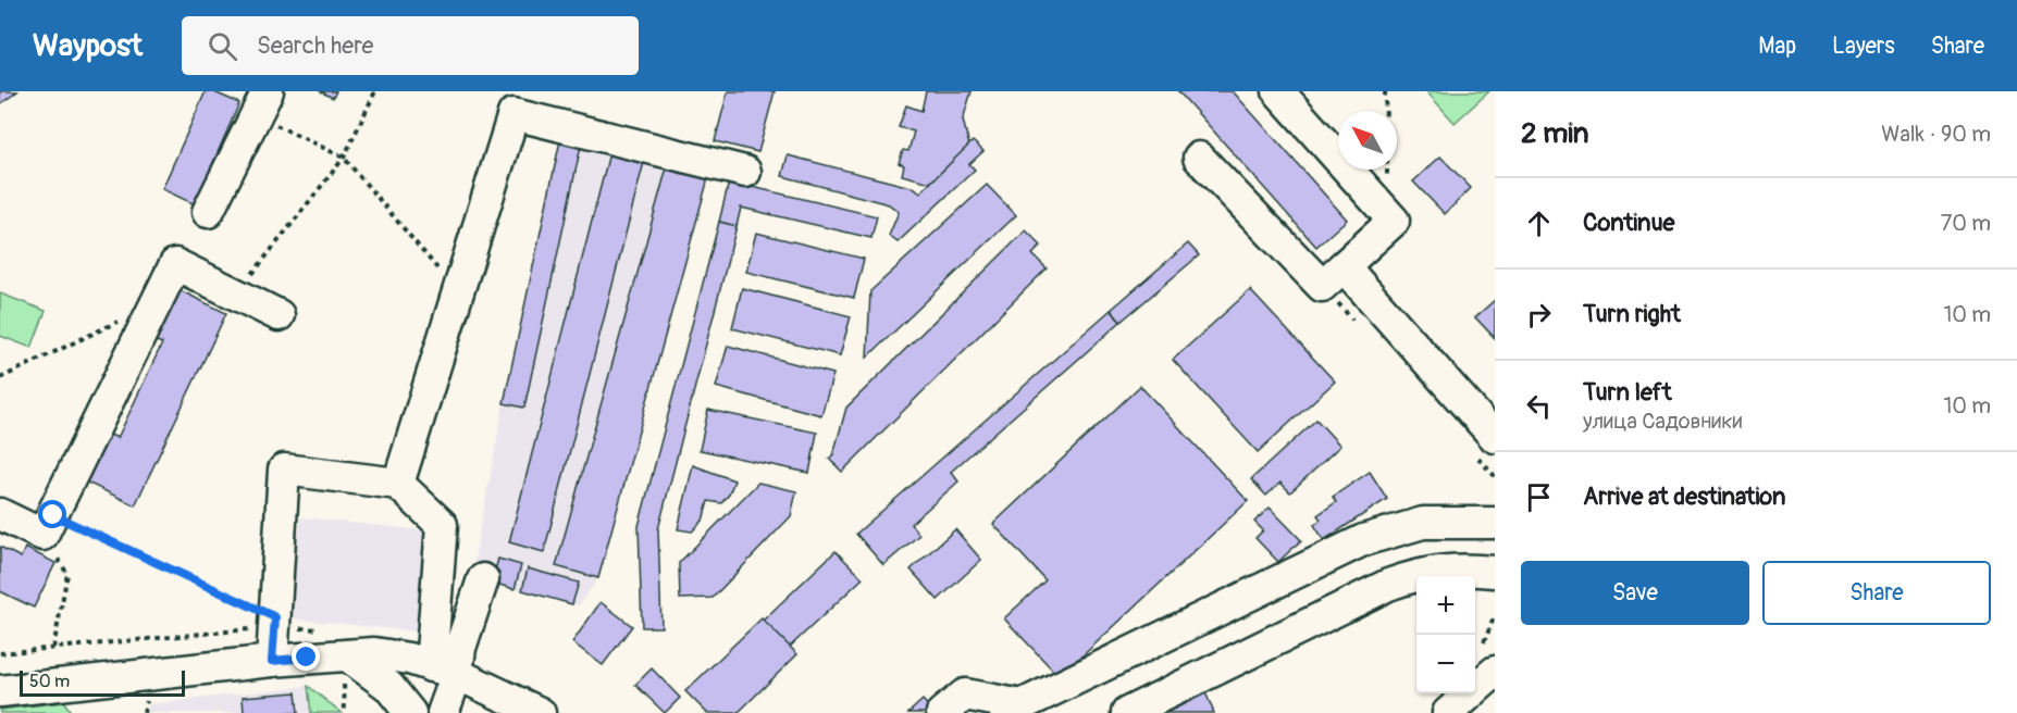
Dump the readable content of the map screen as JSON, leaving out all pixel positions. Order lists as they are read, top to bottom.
{
  "scale_bar": "50 m",
  "north": "top left",
  "page": {
    "header": "Waypost",
    "search": "Search here",
    "nav": ["Map", "Layers", "Share"],
    "heading": ["2 min", "Walk · 90 m"],
    "list": [
      ["Continue", "70 m"],
      ["Turn right", "10 m"],
      ["Turn left", "улица Садовники", "10 m"],
      "Arrive at destination"
    ],
    "buttons": ["Save", "Share"],
    "map_buttons": ["+", "−"],
    "scale": "50 m"
  }
}
